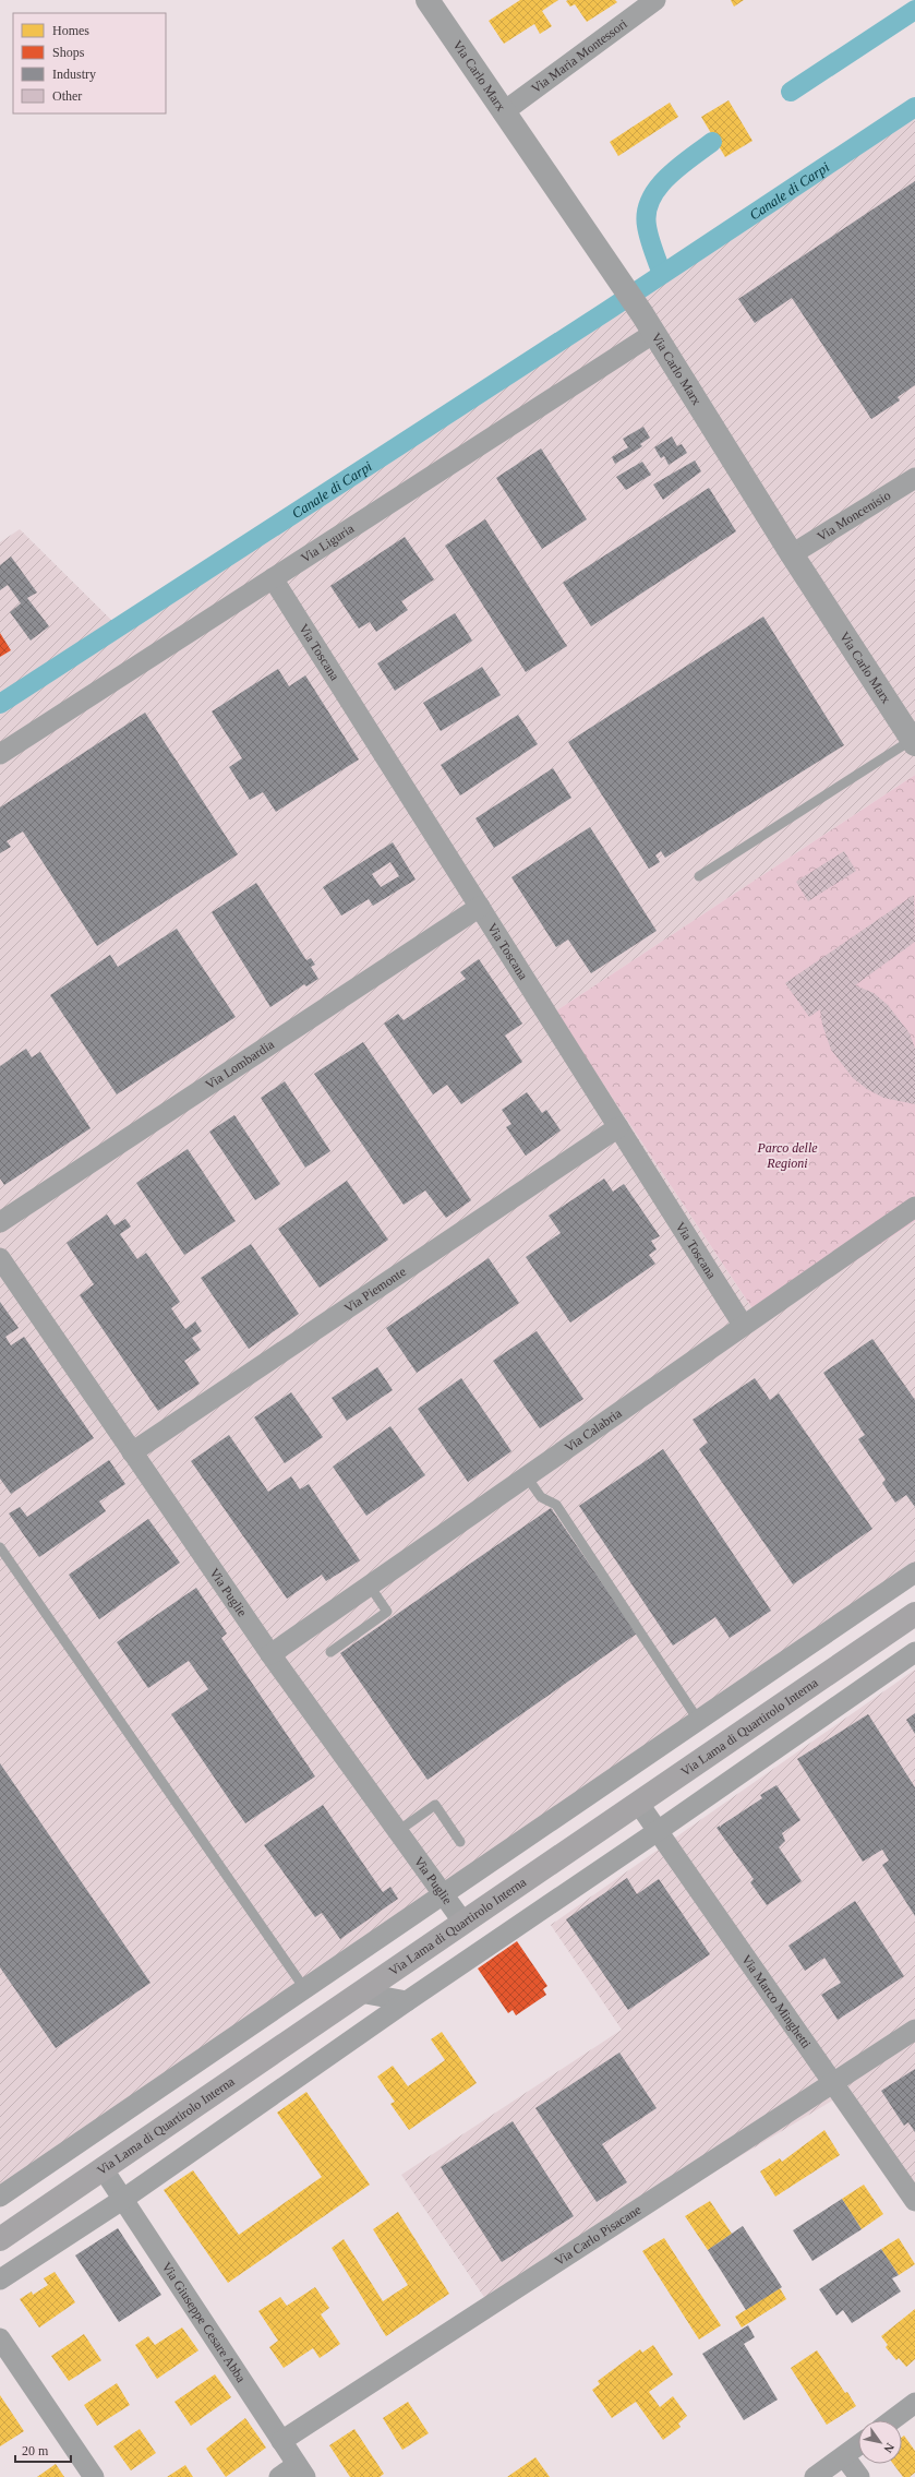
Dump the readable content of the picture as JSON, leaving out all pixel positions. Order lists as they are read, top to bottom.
{
  "streets": {
    "main road": ["Via Lama di Quartirolo Interna"],
    "street": [
      "Via Maria Montessori",
      "Via Carlo Marx",
      "Via Moncenisio",
      "Via Liguria",
      "Via Toscana",
      "Via Lombardia",
      "Via Piemonte",
      "Via Calabria",
      "Via Puglie",
      "Via Marco Minghetti",
      "Via Carlo Pisacane",
      "Via Giuseppe Cesare Abba"
    ]
  },
  "crossings": [
    ["Via Maria Montessori", "Via Carlo Marx"],
    ["Via Carlo Marx", "Via Moncenisio"],
    ["Via Carlo Marx", "Via Liguria"],
    ["Via Liguria", "Via Toscana"],
    ["Via Toscana", "Via Lombardia"],
    ["Via Toscana", "Via Piemonte"],
    ["Via Toscana", "Via Calabria"],
    ["Via Piemonte", "Via Puglie"],
    ["Via Calabria", "Via Puglie"],
    ["Via Puglie", "Via Lama di Quartirolo Interna"],
    ["Via Lama di Quartirolo Interna", "Via Marco Minghetti"],
    ["Via Lama di Quartirolo Interna", "Via Giuseppe Cesare Abba"],
    ["Via Marco Minghetti", "Via Carlo Pisacane"],
    ["Via Carlo Pisacane", "Via Giuseppe Cesare Abba"]
  ],
  "water": ["Canale di Carpi"],
  "parks": ["Parco delle Regioni"],
  "legend": [
    "Homes",
    "Shops",
    "Industry",
    "Other"
  ],
  "scale_bar": "20 m",
  "north": "bottom right"
}
